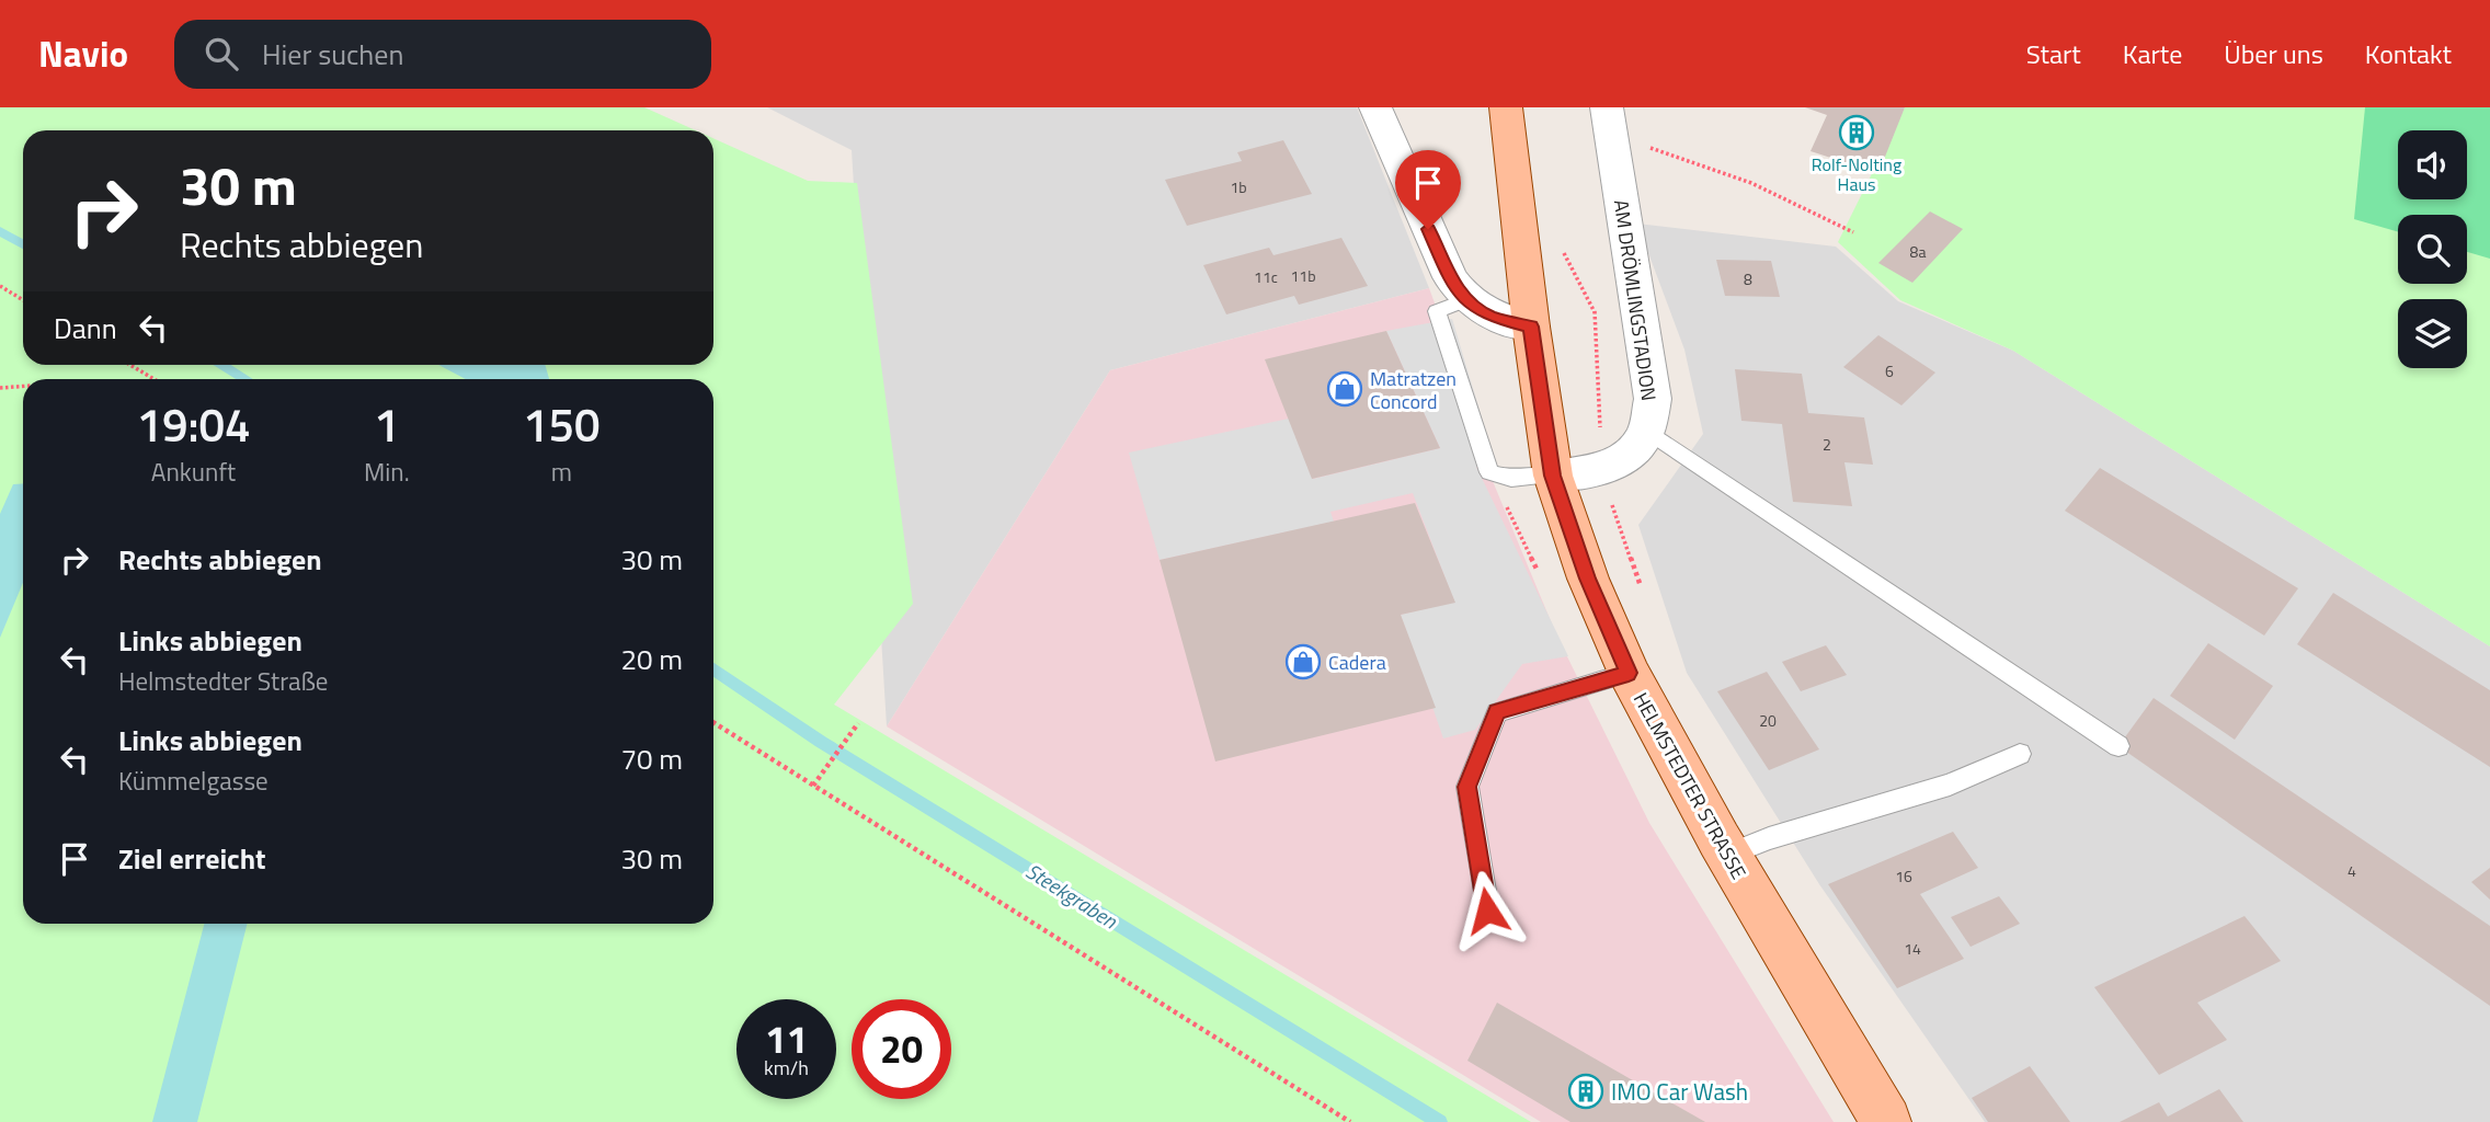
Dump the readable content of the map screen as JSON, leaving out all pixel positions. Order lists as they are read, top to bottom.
{
  "streets": {
    "main road": ["HELMSTEDTER STRASSE"],
    "street": ["AM DRÖMLINGSTADION"]
  },
  "water": ["Steekgraben"],
  "places": {
    "building": ["Rolf-Nolting Haus", "IMO Car Wash"],
    "shop": ["Matratzen Concord", "Cadera"]
  },
  "house_numbers": [
    "1b",
    "8a",
    "11b",
    "11c",
    "8",
    "6",
    "2",
    "20",
    "4",
    "16",
    "14"
  ],
  "page": {
    "header": "Navio",
    "search": "Hier suchen",
    "nav": [
      "Start",
      "Karte",
      "Über uns",
      "Kontakt"
    ],
    "turn": ["30 m", "Rechts abbiegen"],
    "then": "Dann",
    "eta": [
      "19:04",
      "Ankunft",
      "1",
      "Min.",
      "150",
      "m"
    ],
    "list": [
      {
        "name": "Rechts abbiegen",
        "value": "30 m"
      },
      {
        "name": "Links abbiegen",
        "note": "Helmstedter Straße",
        "value": "20 m"
      },
      {
        "name": "Links abbiegen",
        "note": "Kümmelgasse",
        "value": "70 m"
      },
      {
        "name": "Ziel erreicht",
        "value": "30 m"
      }
    ],
    "speed": "11 km/h",
    "limit": "20"
  }
}
